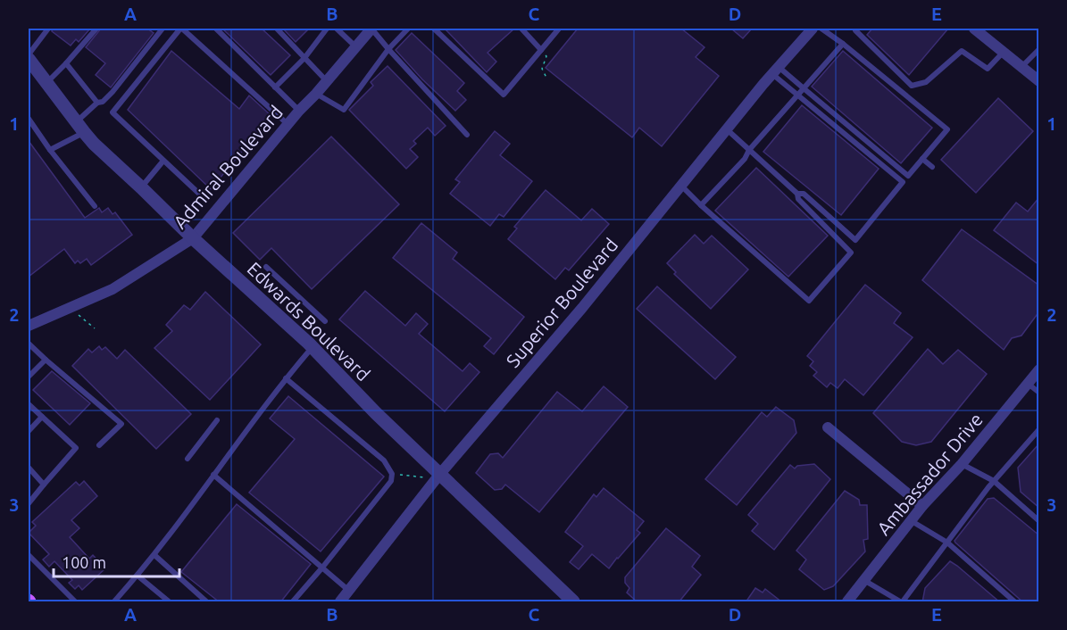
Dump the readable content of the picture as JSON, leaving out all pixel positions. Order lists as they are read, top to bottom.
{
  "streets": {
    "street": [
      "Admiral Boulevard",
      "Superior Boulevard",
      "Edwards Boulevard",
      "Ambassador Drive"
    ]
  },
  "crossings": [
    ["Admiral Boulevard", "Edwards Boulevard"],
    ["Superior Boulevard", "Edwards Boulevard"]
  ],
  "scale_bar": "100 m",
  "grid": {
    "columns": [
      "A",
      "B",
      "C",
      "D",
      "E"
    ],
    "rows": ["1", "2", "3"]
  }
}
